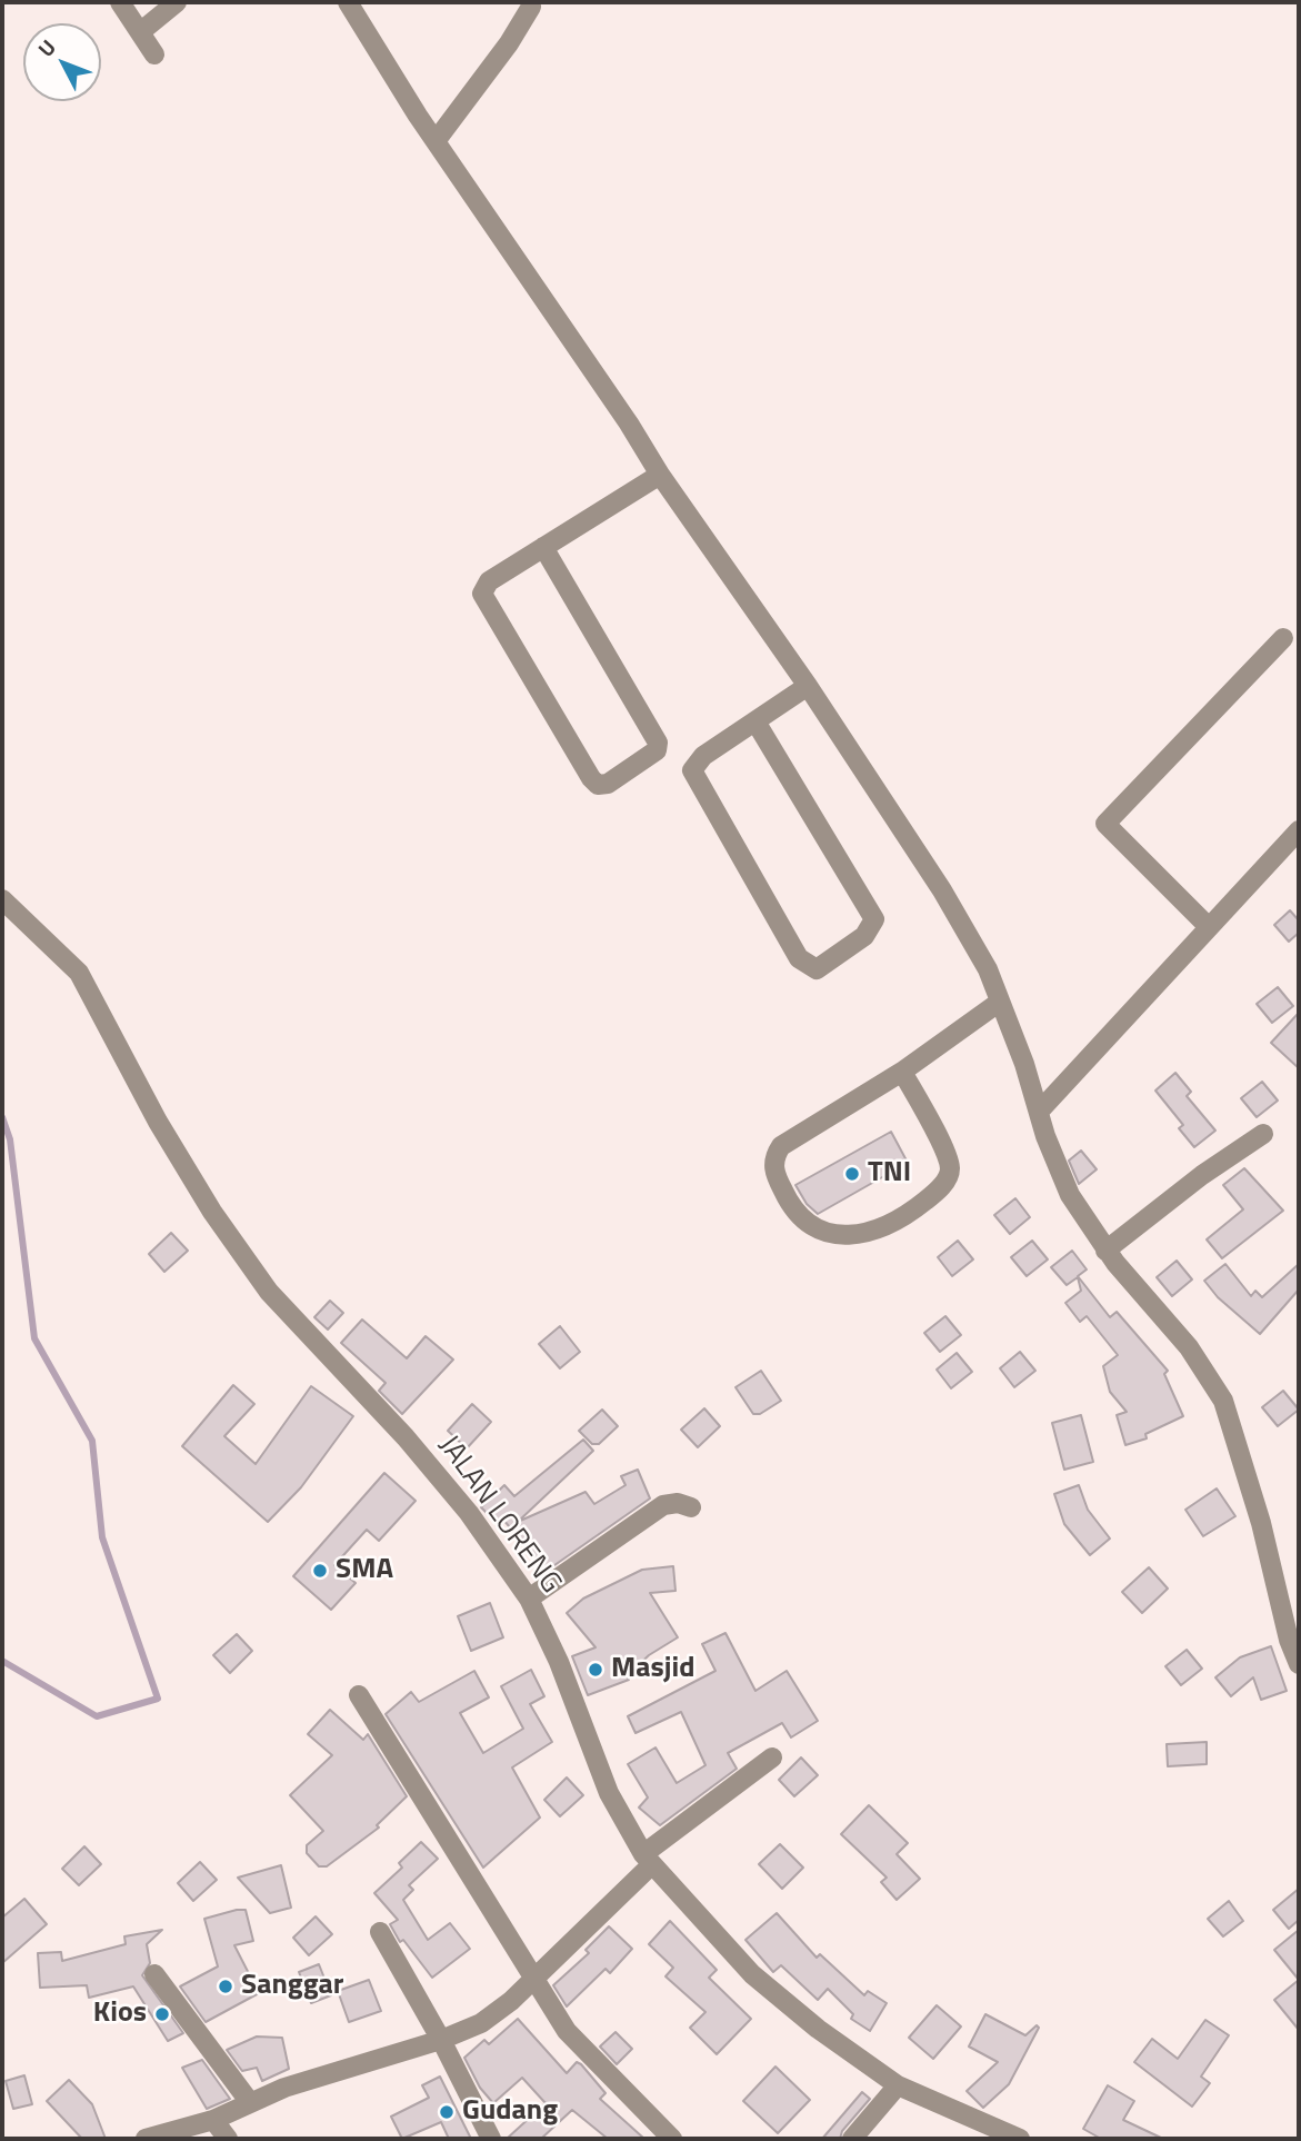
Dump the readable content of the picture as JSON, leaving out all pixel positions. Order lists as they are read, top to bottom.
{
  "streets": {
    "street": ["JALAN LORENG"]
  },
  "places": [
    "TNI",
    "SMA",
    "Masjid",
    "Sanggar",
    "Kios",
    "Gudang"
  ],
  "north": "top left"
}
